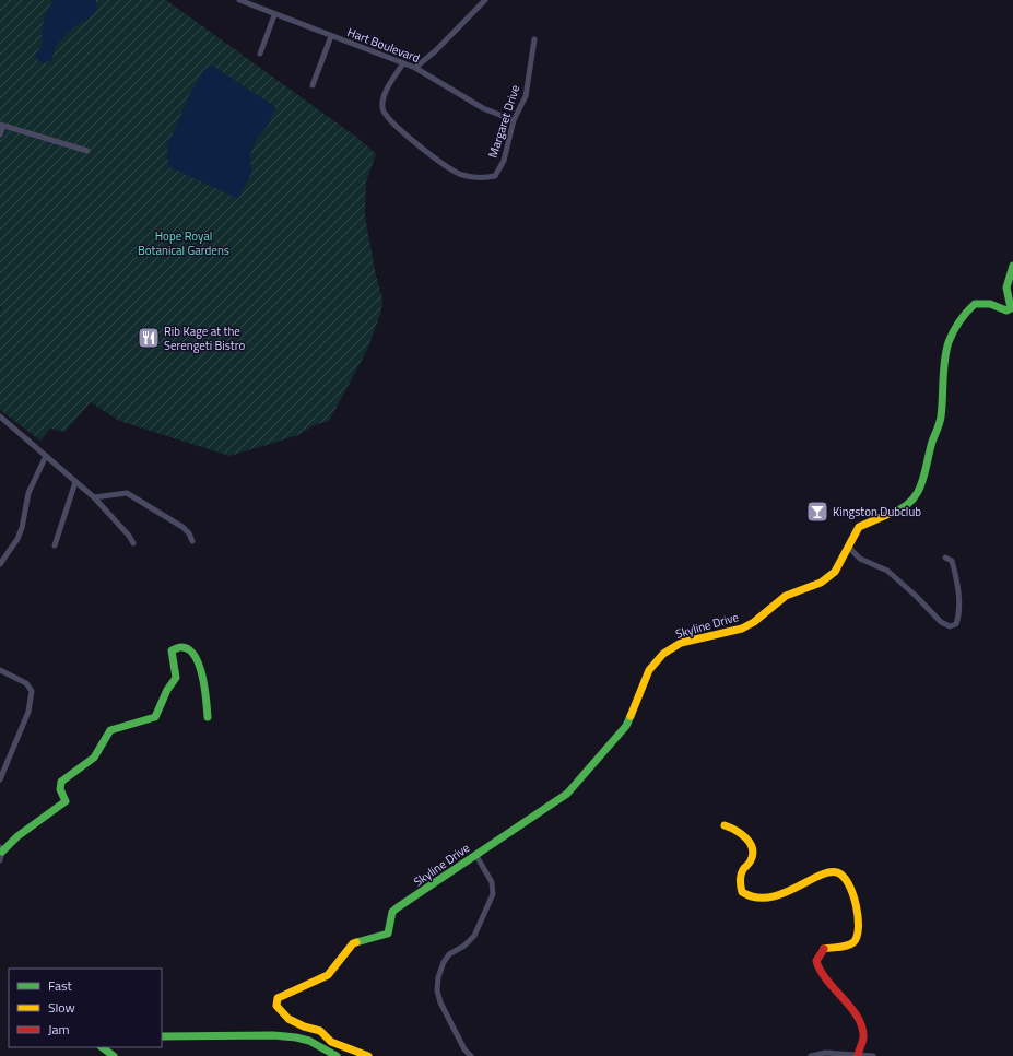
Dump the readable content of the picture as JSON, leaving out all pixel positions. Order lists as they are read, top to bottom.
{
  "streets": {
    "street": ["Hart Boulevard", "Margaret Drive", "Skyline Drive"]
  },
  "crossings": [
    ["Hart Boulevard", "Margaret Drive"]
  ],
  "parks": ["Hope Royal Botanical Gardens"],
  "places": {
    "restaurant": ["Rib Kage at the Serengeti Bistro"],
    "bar": ["Kingston Dubclub"]
  },
  "legend": ["Fast", "Slow", "Jam"]
}
